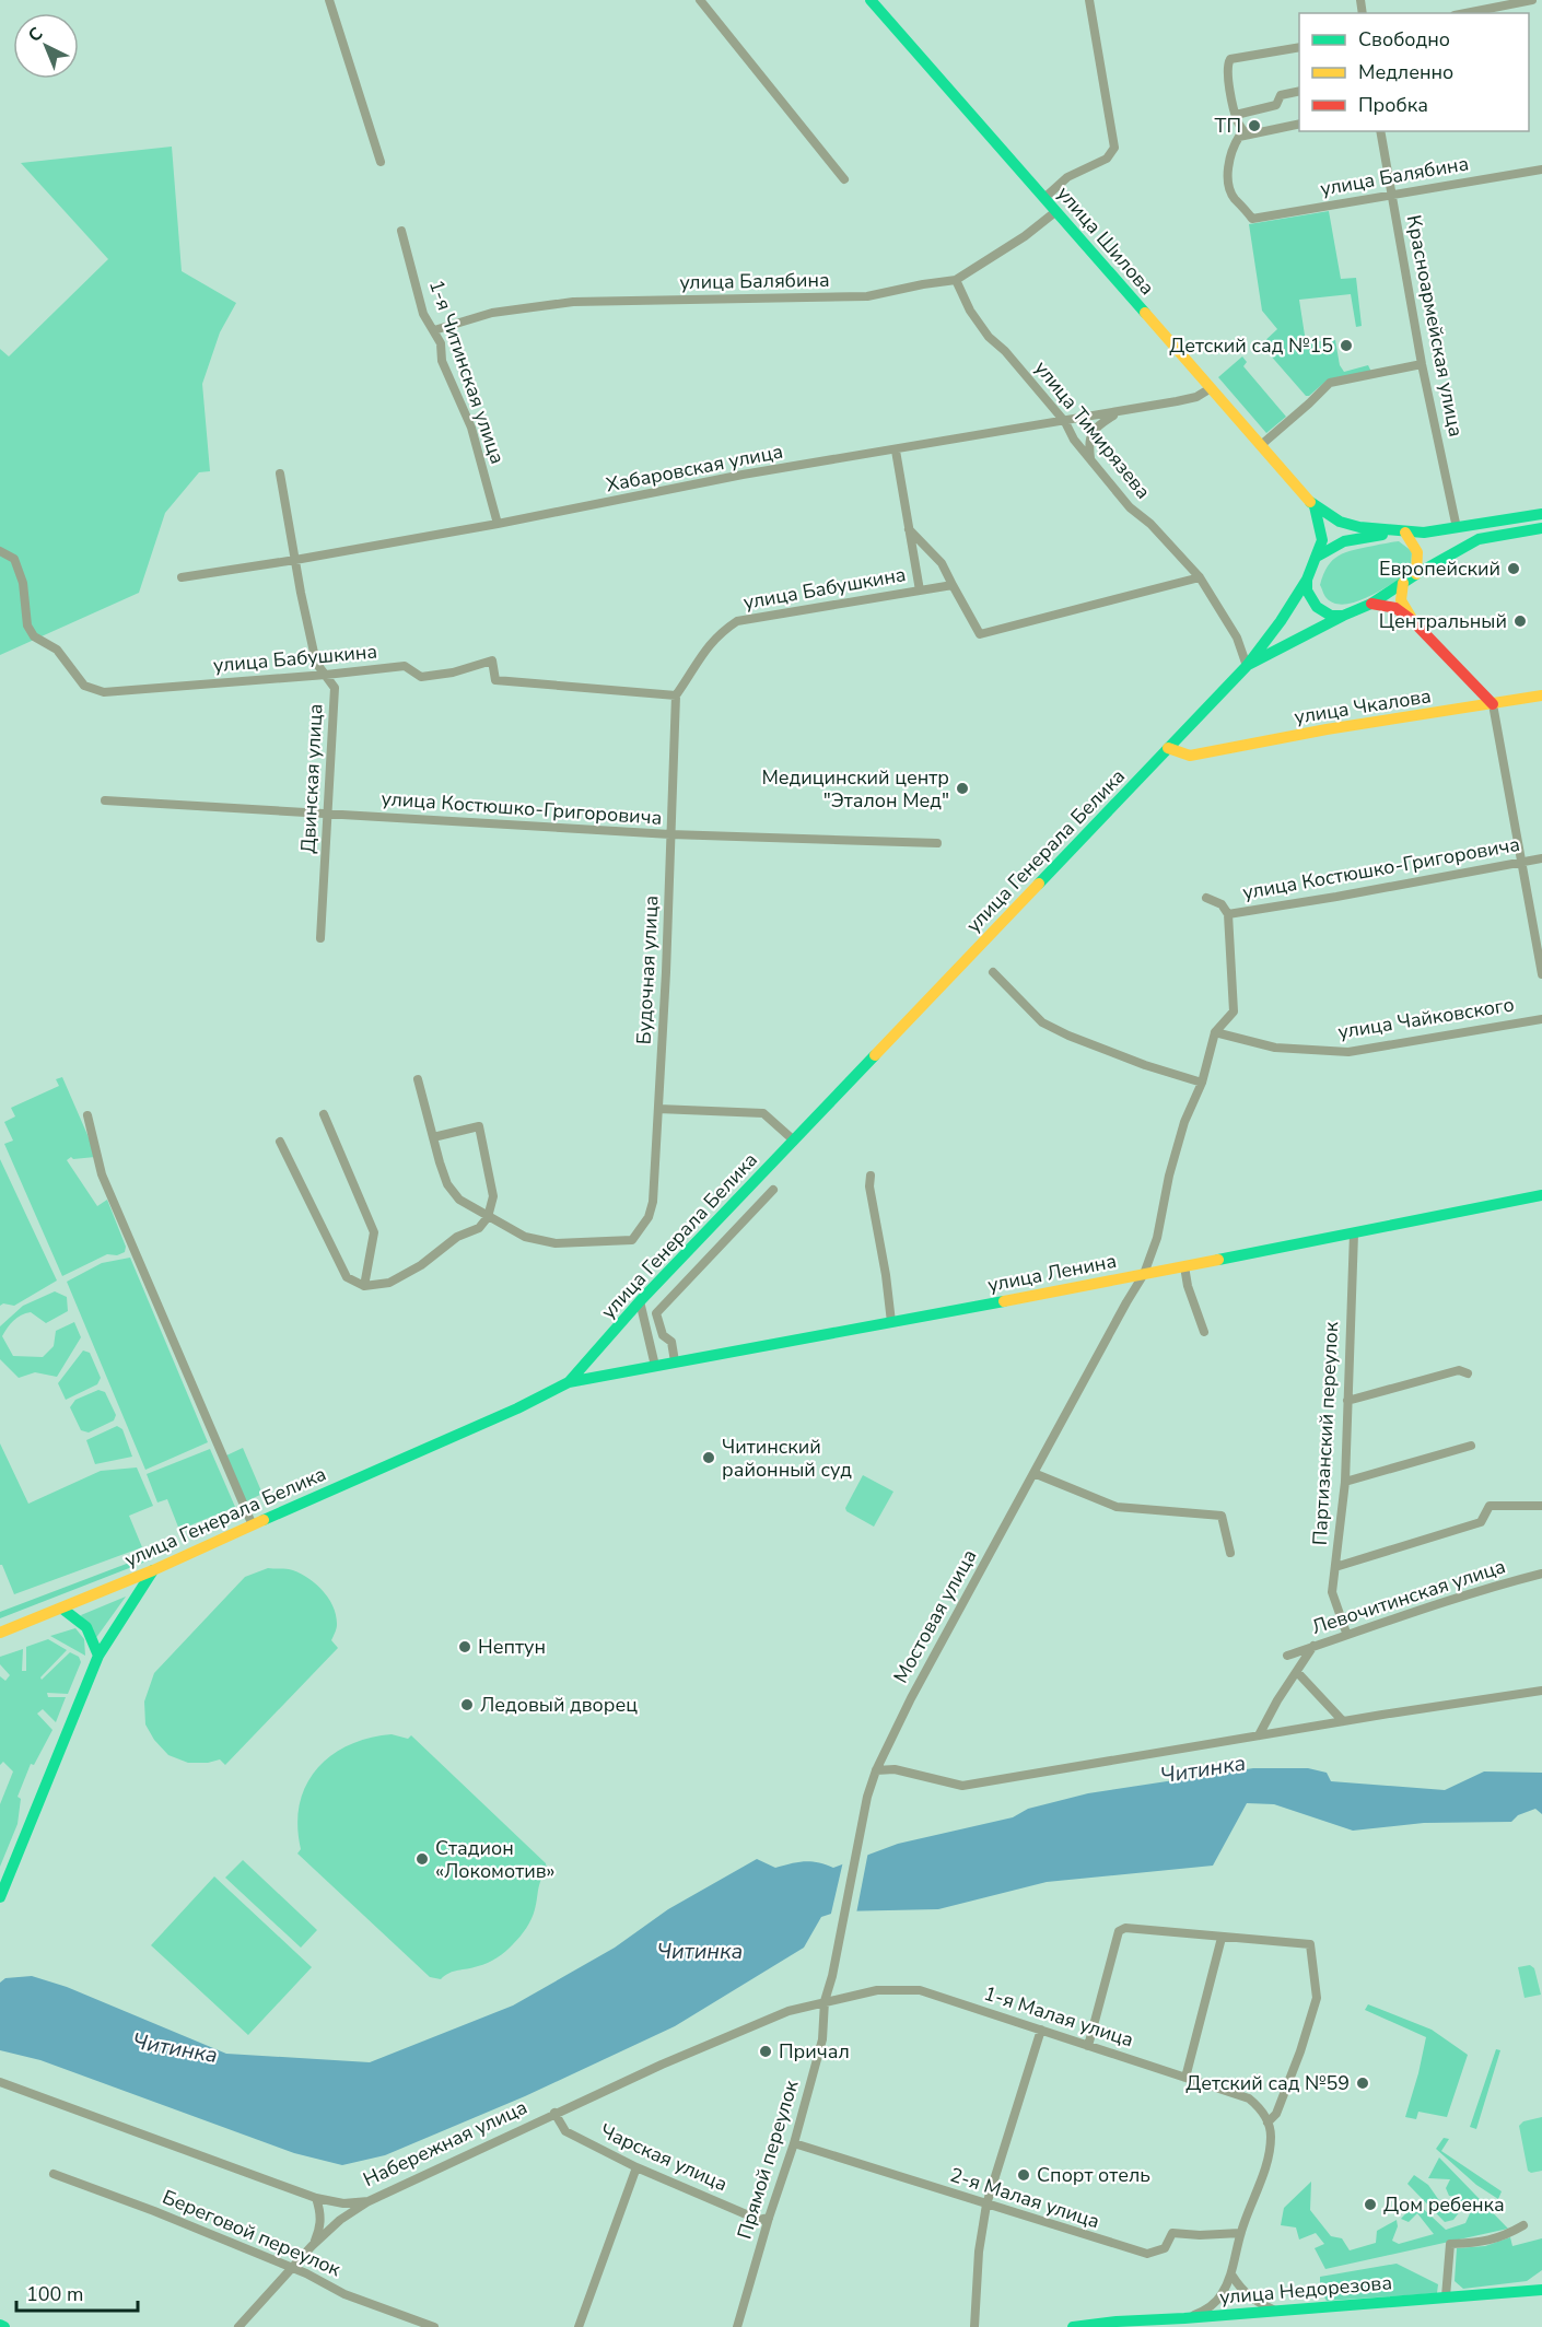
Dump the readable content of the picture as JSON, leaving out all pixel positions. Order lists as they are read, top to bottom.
{
  "streets": {
    "main road": [
      "улица Шилова",
      "улица Чкалова",
      "улица Генерала Белика",
      "улица Ленина",
      "улица Недорезова"
    ],
    "street": [
      "улица Балябина",
      "Красноармейская улица",
      "1-я Читинская улица",
      "улица Тимирязева",
      "Хабаровская улица",
      "улица Бабушкина",
      "Двинская улица",
      "улица Костюшко-Григоровича",
      "Будочная улица",
      "улица Чайковского",
      "Партизанский переулок",
      "Левочитинская улица",
      "Мостовая улица",
      "1-я Малая улица",
      "Набережная улица",
      "Чарская улица",
      "Прямой переулок",
      "2-я Малая улица",
      "Береговой переулок"
    ]
  },
  "crossings": [
    ["улица Балябина", "улица Шилова"],
    ["улица Балябина", "Красноармейская улица"],
    ["улица Балябина", "1-я Читинская улица"],
    ["улица Балябина", "улица Тимирязева"],
    ["улица Шилова", "Хабаровская улица"],
    ["1-я Читинская улица", "Хабаровская улица"],
    ["улица Тимирязева", "Хабаровская улица"],
    ["улица Тимирязева", "улица Генерала Белика"],
    ["Хабаровская улица", "Двинская улица"],
    ["улица Бабушкина", "Двинская улица"],
    ["улица Бабушкина", "Будочная улица"],
    ["улица Чкалова", "улица Генерала Белика"],
    ["Двинская улица", "улица Костюшко-Григоровича"],
    ["улица Костюшко-Григоровича", "Будочная улица"],
    ["улица Генерала Белика", "улица Ленина"],
    ["улица Чайковского", "Мостовая улица"],
    ["улица Ленина", "Партизанский переулок"],
    ["улица Ленина", "Мостовая улица"],
    ["Партизанский переулок", "Левочитинская улица"],
    ["Мостовая улица", "1-я Малая улица"],
    ["Мостовая улица", "Набережная улица"],
    ["Мостовая улица", "Прямой переулок"],
    ["1-я Малая улица", "Набережная улица"],
    ["1-я Малая улица", "Прямой переулок"],
    ["Набережная улица", "Чарская улица"],
    ["Набережная улица", "Прямой переулок"],
    ["Чарская улица", "Прямой переулок"],
    ["Прямой переулок", "2-я Малая улица"]
  ],
  "water": ["Читинка"],
  "places": [
    "ТП",
    "Детский сад №15",
    "Европейский",
    "Центральный",
    "Медицинский центр \"Эталон Мед\"",
    "Читинский районный суд",
    "Нептун",
    "Ледовый дворец",
    "Стадион «Локомотив»",
    "Причал",
    "Детский сад №59",
    "Спорт отель",
    "Дом ребенка"
  ],
  "legend": ["Свободно", "Медленно", "Пробка"],
  "scale_bar": "100 m",
  "north": "top left"
}
